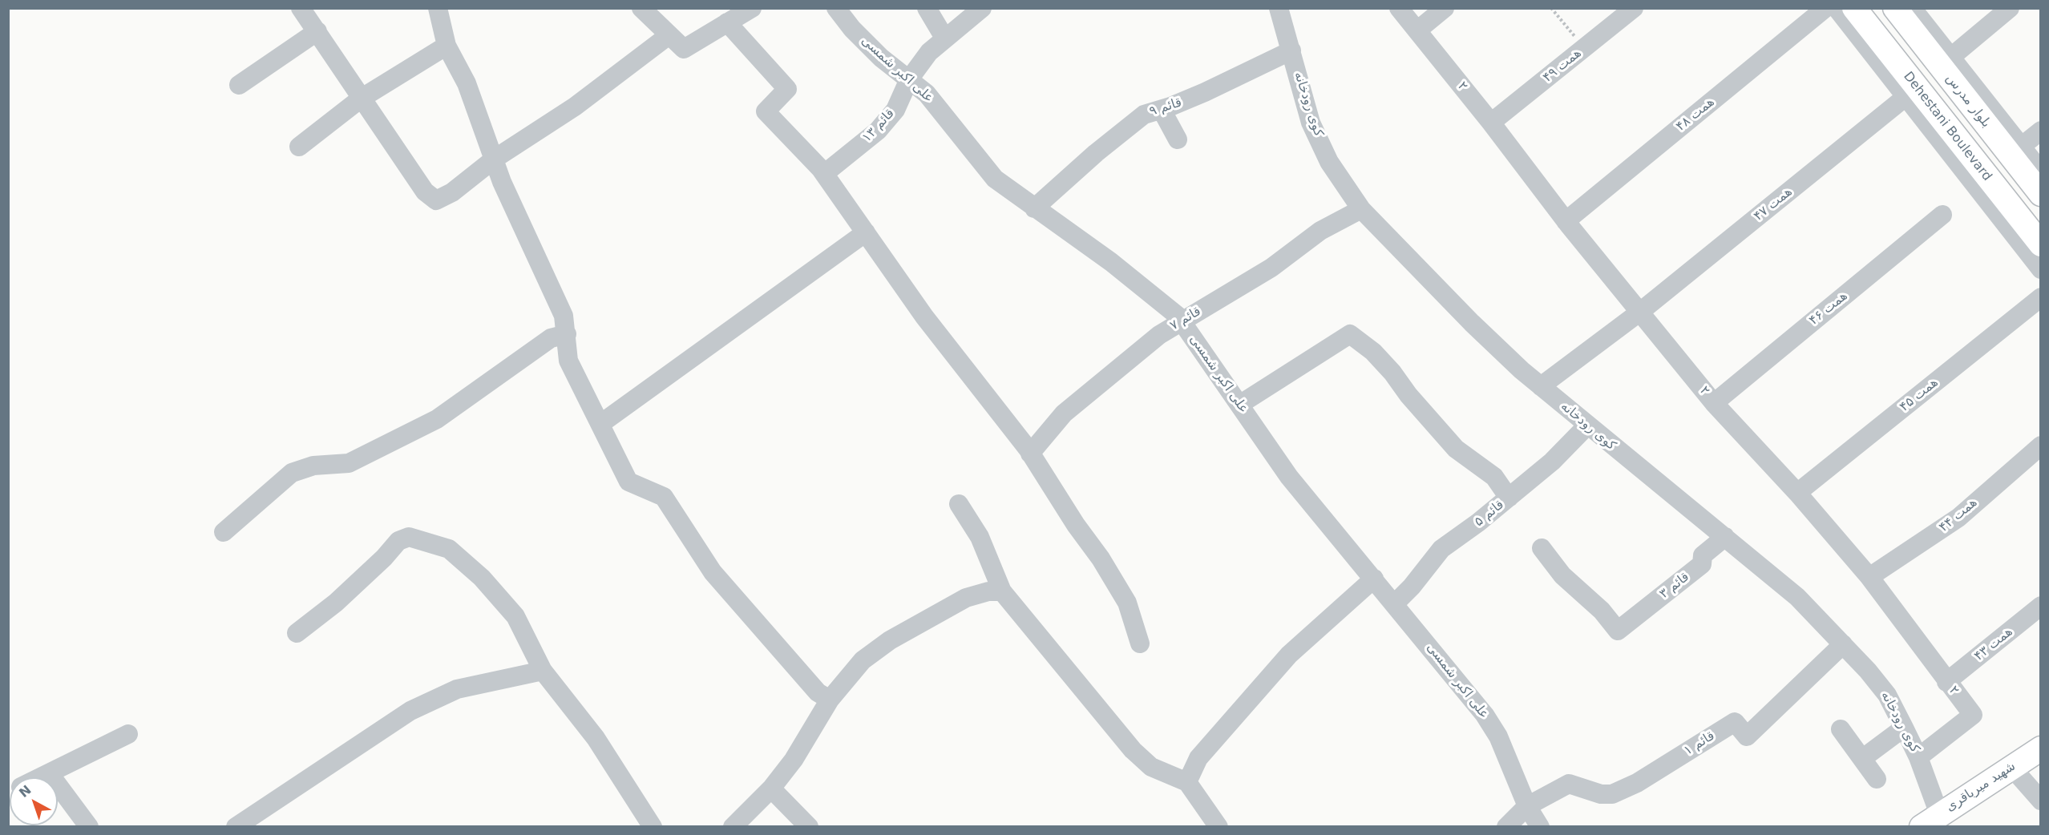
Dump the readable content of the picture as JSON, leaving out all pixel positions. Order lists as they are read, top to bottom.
{
  "streets": {
    "main road": ["بلوار مدرس", "Dehestani Boulevard", "شهید میرباقری"],
    "street": [
      "همت ۴۹",
      "علی اکبر شمسی",
      "۲",
      "کوی رودخانه",
      "قائم ۹",
      "همت ۴۸",
      "قائم ۱۳",
      "همت ۴۷",
      "همت ۴۶",
      "قائم ۷",
      "همت ۴۵",
      "قائم ۵",
      "همت ۴۴",
      "قائم ۳",
      "همت ۴۳",
      "قائم ۱"
    ]
  },
  "crossings": [
    ["همت ۴۹", "۲"],
    ["علی اکبر شمسی", "قائم ۹"],
    ["علی اکبر شمسی", "قائم ۱۳"],
    ["علی اکبر شمسی", "قائم ۷"],
    ["علی اکبر شمسی", "قائم ۵"],
    ["علی اکبر شمسی", "قائم ۱"],
    ["۲", "کوی رودخانه"],
    ["۲", "همت ۴۸"],
    ["۲", "همت ۴۷"],
    ["۲", "همت ۴۶"],
    ["۲", "همت ۴۵"],
    ["۲", "همت ۴۴"],
    ["۲", "همت ۴۳"],
    ["کوی رودخانه", "قائم ۹"],
    ["کوی رودخانه", "همت ۴۷"],
    ["کوی رودخانه", "قائم ۷"],
    ["کوی رودخانه", "قائم ۵"],
    ["کوی رودخانه", "قائم ۳"],
    ["کوی رودخانه", "قائم ۱"],
    ["کوی رودخانه", "شهید میرباقری"]
  ],
  "north": "top left"
}
